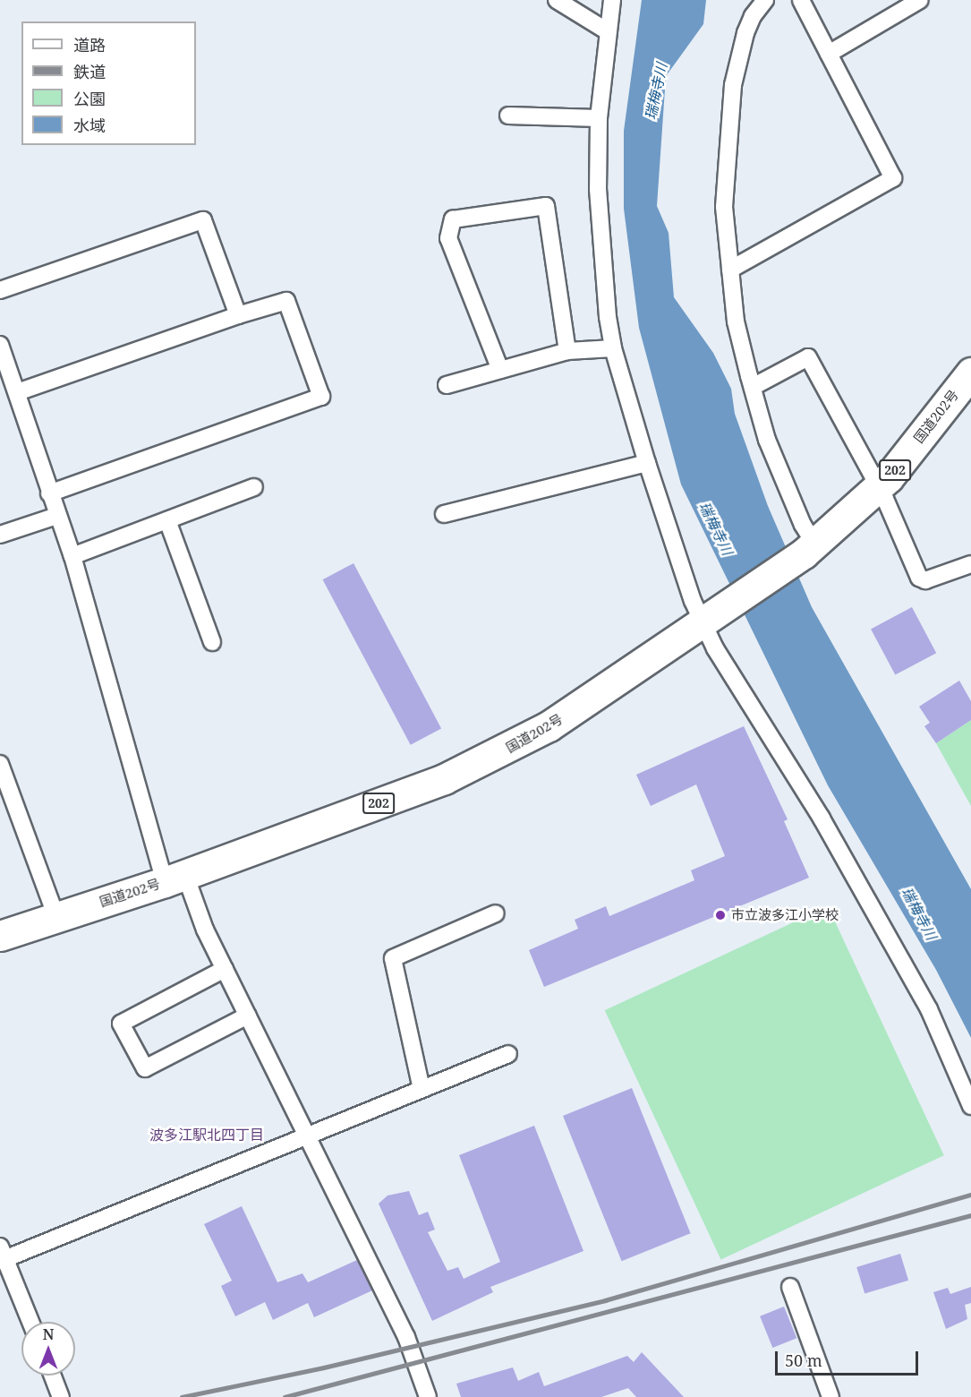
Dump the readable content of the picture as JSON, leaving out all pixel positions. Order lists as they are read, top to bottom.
{
  "streets": {
    "highway": ["国道202号", "202"]
  },
  "districts": ["波多江駅北四丁目"],
  "water": ["瑞梅寺川"],
  "places": ["市立波多江小学校"],
  "legend": [
    "道路",
    "鉄道",
    "公園",
    "水域"
  ],
  "scale_bar": "50 m",
  "north": "top"
}
